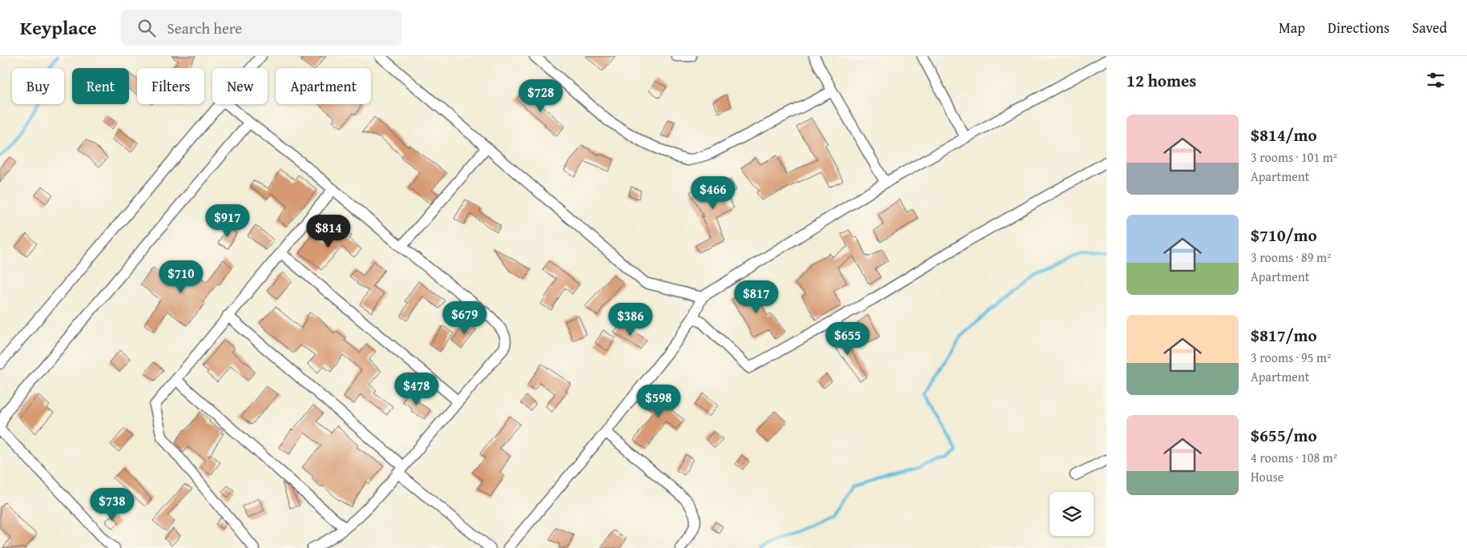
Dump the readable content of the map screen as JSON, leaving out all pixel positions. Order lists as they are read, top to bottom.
{
  "page": {
    "header": "Keyplace",
    "search": "Search here",
    "nav": ["Map", "Directions", "Saved"],
    "heading": "12 homes",
    "chip": [
      "Buy",
      "Rent",
      "Filters",
      "New",
      "Apartment"
    ],
    "price": [
      "$728",
      "$466",
      "$917",
      "$814",
      "$710",
      "$817",
      "$679",
      "$386",
      "$655",
      "$478",
      "$598",
      "$738"
    ],
    "list": [
      {
        "name": "$814/mo",
        "note": "3 rooms · 101 m² · Apartment"
      },
      {
        "name": "$710/mo",
        "note": "3 rooms · 89 m² · Apartment"
      },
      {
        "name": "$817/mo",
        "note": "3 rooms · 95 m² · Apartment"
      },
      {
        "name": "$655/mo",
        "note": "4 rooms · 108 m² · House"
      }
    ]
  }
}
